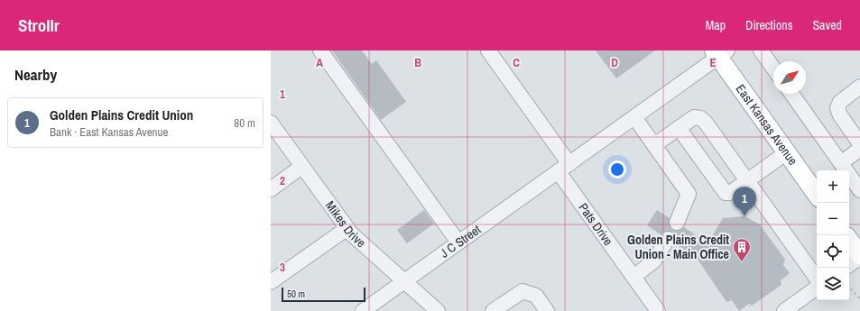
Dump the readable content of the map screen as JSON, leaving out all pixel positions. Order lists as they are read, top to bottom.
{
  "streets": {
    "main road": ["East Kansas Avenue"],
    "street": ["Mikes Drive", "Pats Drive", "J C Street"]
  },
  "crossings": [
    ["East Kansas Avenue", "J C Street"],
    ["Mikes Drive", "J C Street"],
    ["Pats Drive", "J C Street"]
  ],
  "places": {
    "building": ["Golden Plains Credit Union - Main Office"]
  },
  "scale_bar": "50 m",
  "north": "top right",
  "page": {
    "header": "Strollr",
    "nav": ["Map", "Directions", "Saved"],
    "heading": "Nearby",
    "list": [
      {
        "mark": "1",
        "name": "Golden Plains Credit Union",
        "note": "Bank · East Kansas Avenue",
        "value": "80 m"
      }
    ],
    "map_buttons": ["+", "−"],
    "pins": "1",
    "scale": "50 m"
  },
  "grid": {
    "columns": [
      "A",
      "B",
      "C",
      "D",
      "E"
    ],
    "rows": ["1", "2", "3"]
  }
}
